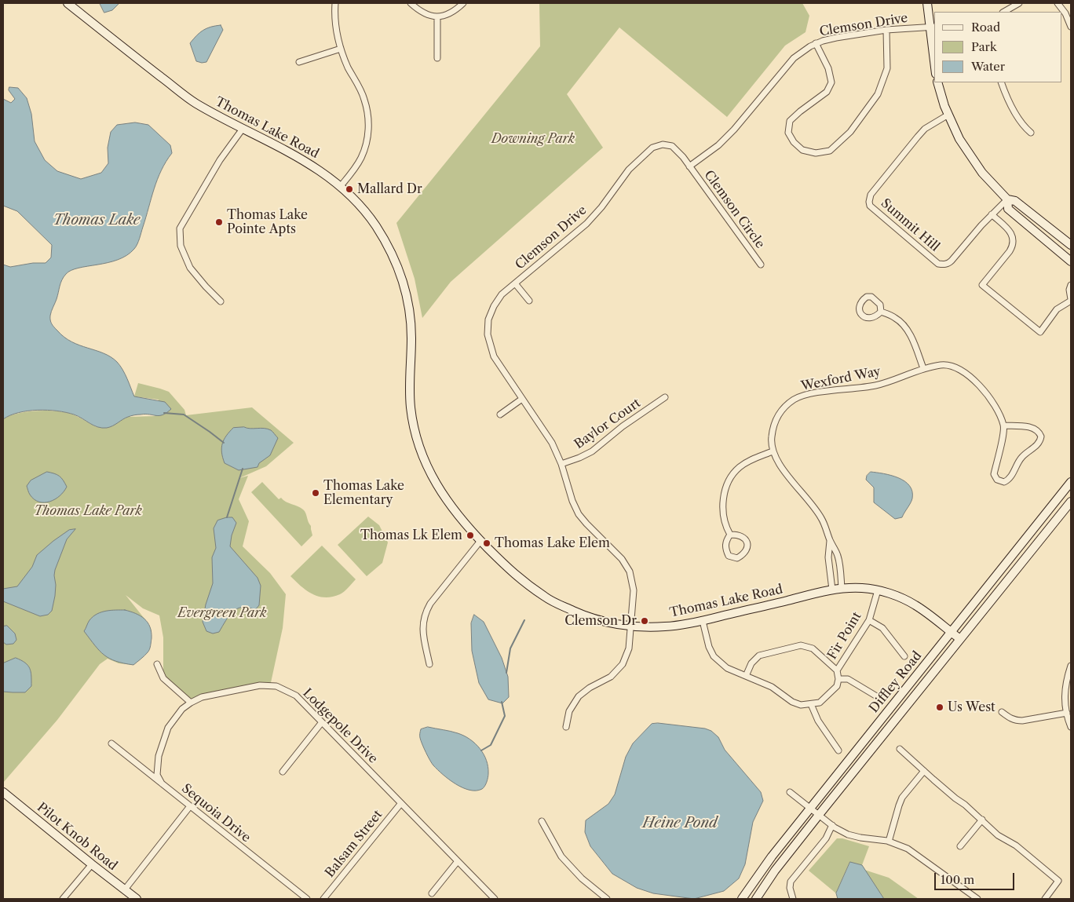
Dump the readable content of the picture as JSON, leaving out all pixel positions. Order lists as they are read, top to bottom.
{
  "streets": {
    "street": [
      "Clemson Drive",
      "Thomas Lake Road",
      "Clemson Circle",
      "Summit Hill",
      "Wexford Way",
      "Baylor Court",
      "Fir Point",
      "Diffley Road",
      "Lodgepole Drive",
      "Sequoia Drive",
      "Pilot Knob Road",
      "Balsam Street"
    ]
  },
  "crossings": [
    ["Clemson Drive", "Thomas Lake Road"],
    ["Clemson Drive", "Clemson Circle"],
    ["Clemson Drive", "Baylor Court"],
    ["Thomas Lake Road", "Wexford Way"],
    ["Thomas Lake Road", "Fir Point"],
    ["Thomas Lake Road", "Diffley Road"],
    ["Lodgepole Drive", "Sequoia Drive"],
    ["Lodgepole Drive", "Balsam Street"]
  ],
  "water": ["Thomas Lake", "Heine Pond"],
  "parks": ["Downing Park", "Thomas Lake Park", "Evergreen Park"],
  "places": [
    "Mallard Dr",
    "Thomas Lake Pointe Apts",
    "Thomas Lake Elementary",
    "Thomas Lk Elem",
    "Thomas Lake Elem",
    "Clemson Dr",
    "Us West"
  ],
  "legend": ["Road", "Park", "Water"],
  "scale_bar": "100 m"
}
